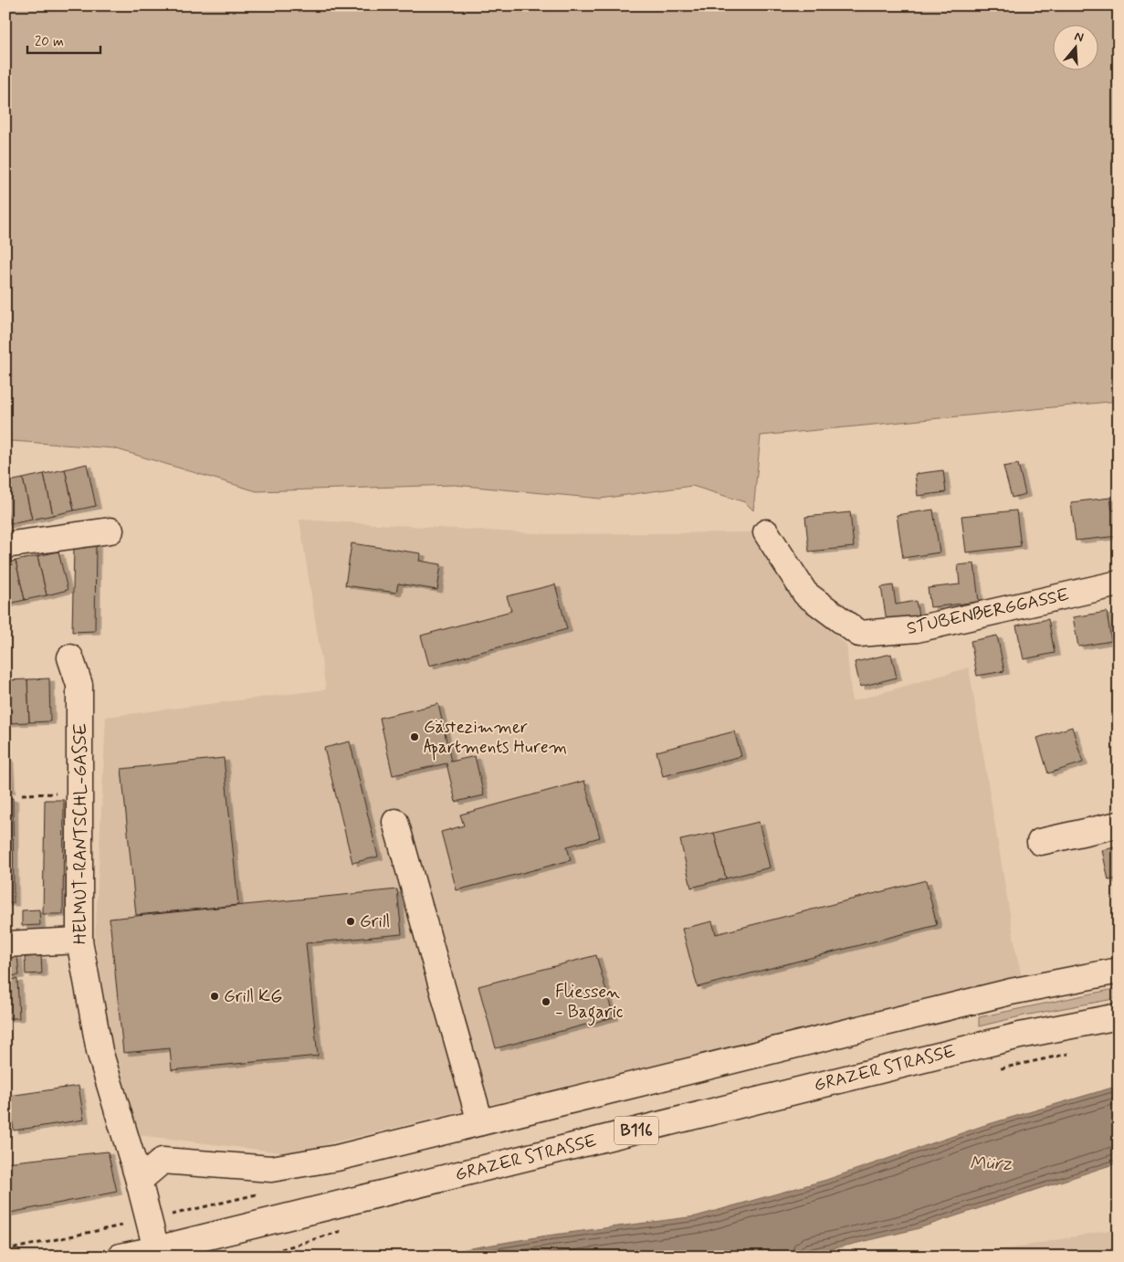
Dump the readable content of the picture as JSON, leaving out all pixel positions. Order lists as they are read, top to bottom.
{
  "streets": {
    "street": [
      "STUBENBERGGASSE",
      "HELMUT-RANTSCHL-GASSE",
      "GRAZER STRASSE",
      "B116"
    ]
  },
  "crossings": [
    ["HELMUT-RANTSCHL-GASSE", "GRAZER STRASSE"]
  ],
  "water": ["Mürz"],
  "places": [
    "Gästezimmer Apartments Hurem",
    "Grill",
    "Grill KG",
    "Fliessen - Bagaric"
  ],
  "scale_bar": "20 m",
  "north": "top"
}
